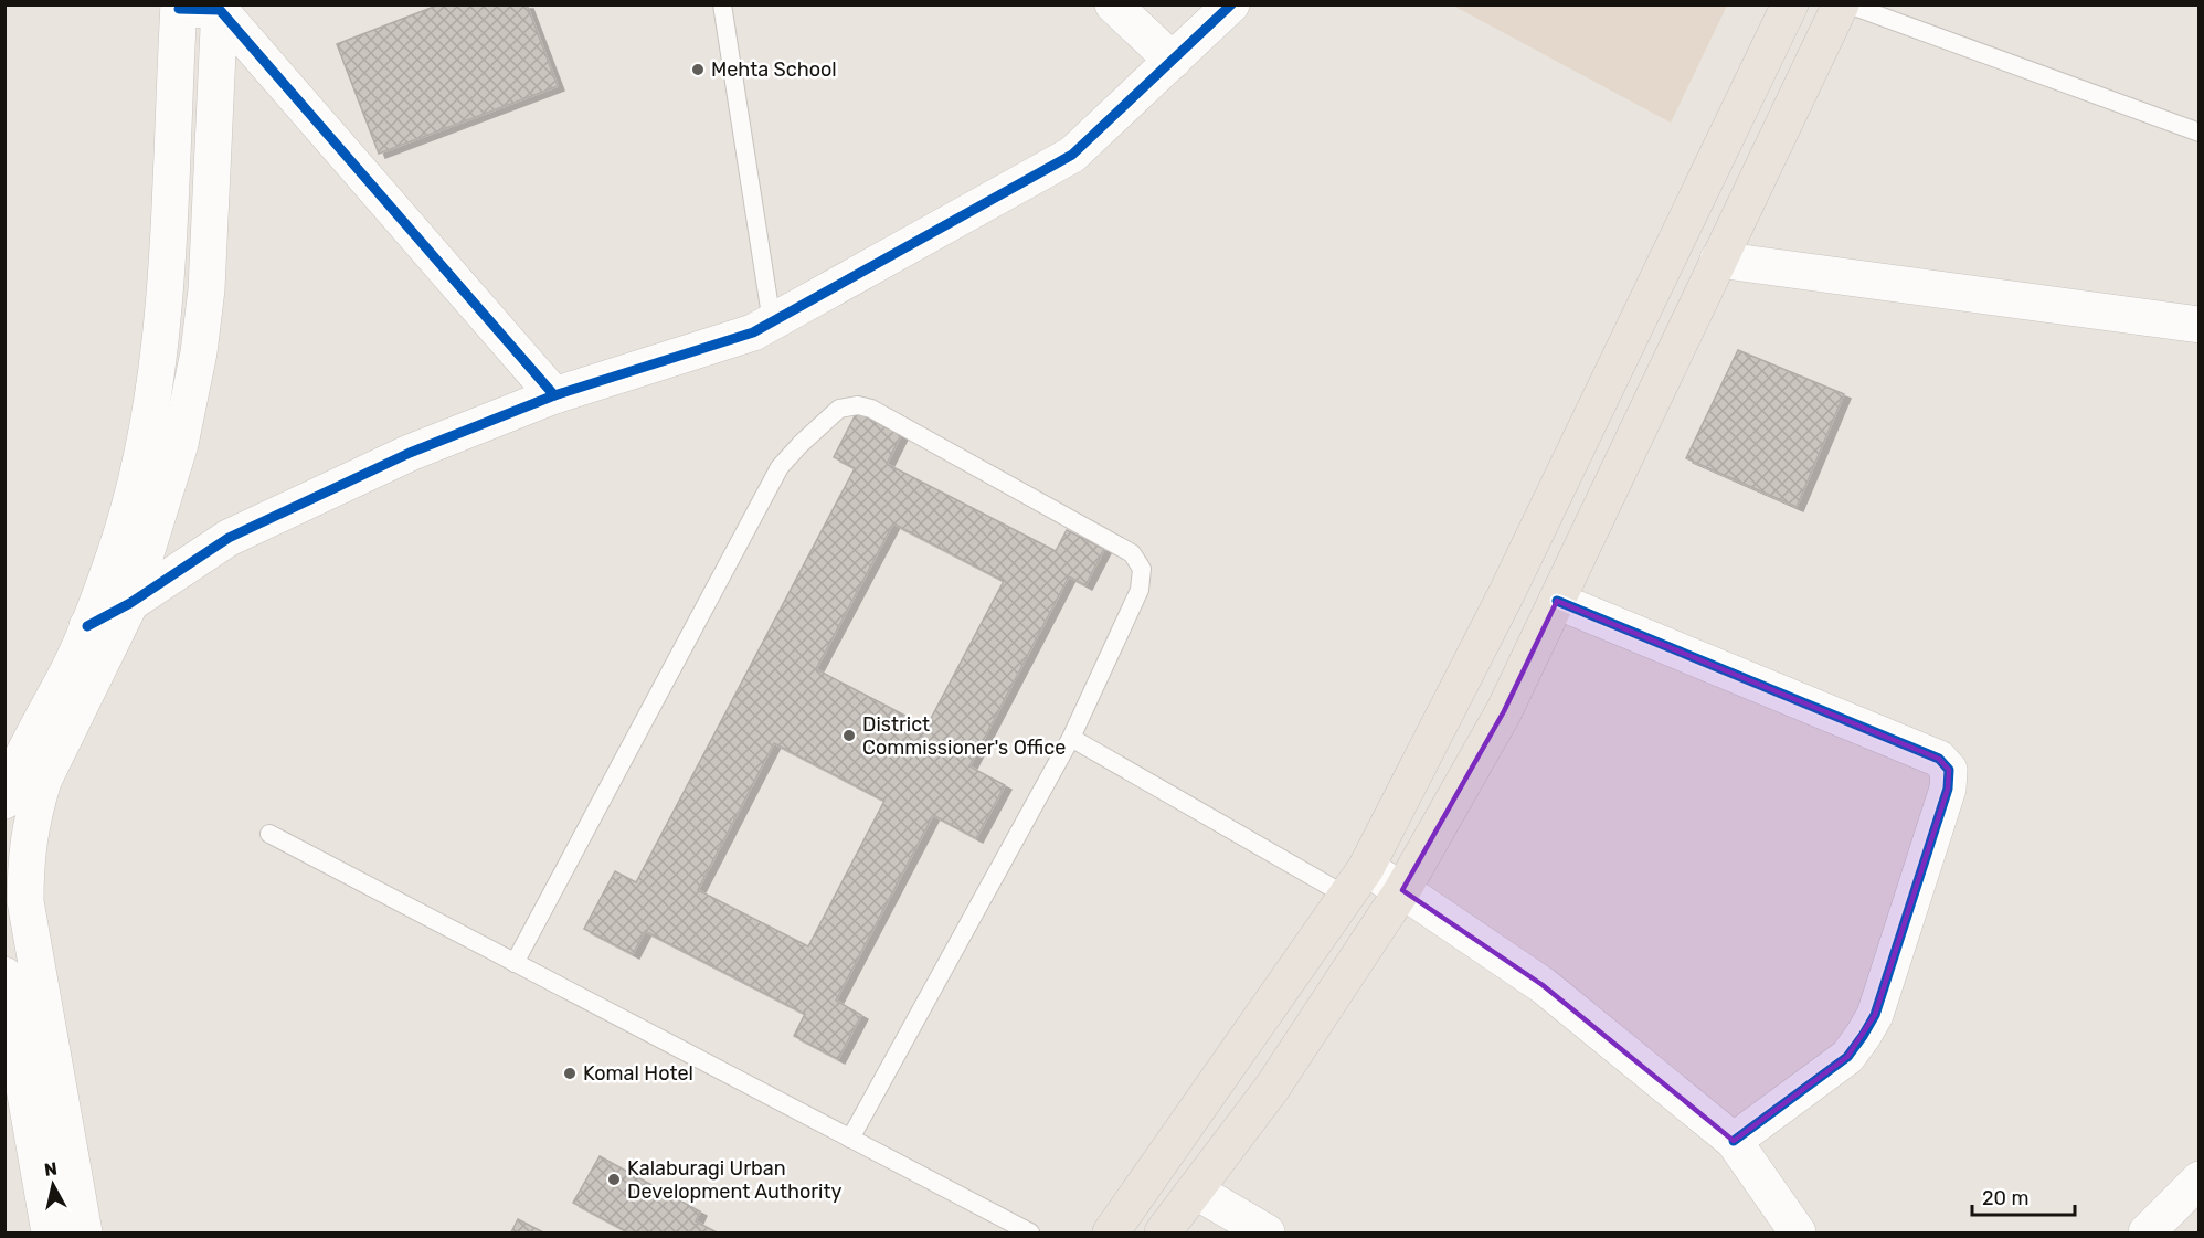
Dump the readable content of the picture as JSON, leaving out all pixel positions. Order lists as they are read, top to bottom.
{
  "places": [
    "Mehta School",
    "District Commissioner's Office",
    "Komal Hotel",
    "Kalaburagi Urban Development Authority"
  ],
  "scale_bar": "20 m",
  "north": "top"
}
